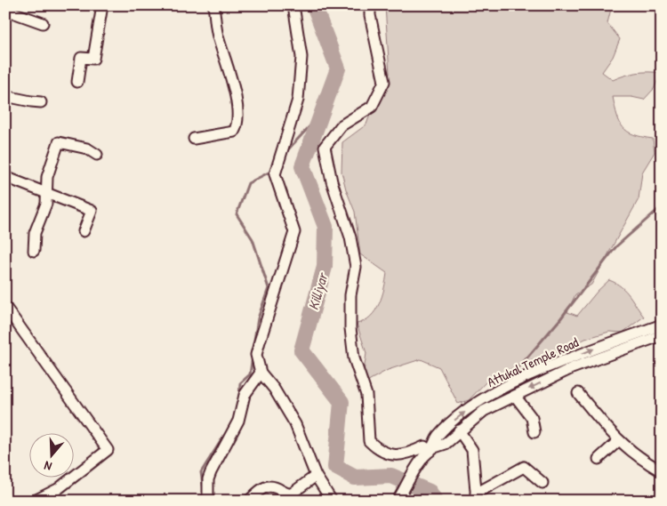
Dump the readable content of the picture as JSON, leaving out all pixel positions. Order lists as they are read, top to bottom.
{
  "streets": {
    "street": ["Attukal Temple Road"]
  },
  "water": ["Killiyar"],
  "north": "bottom"
}
